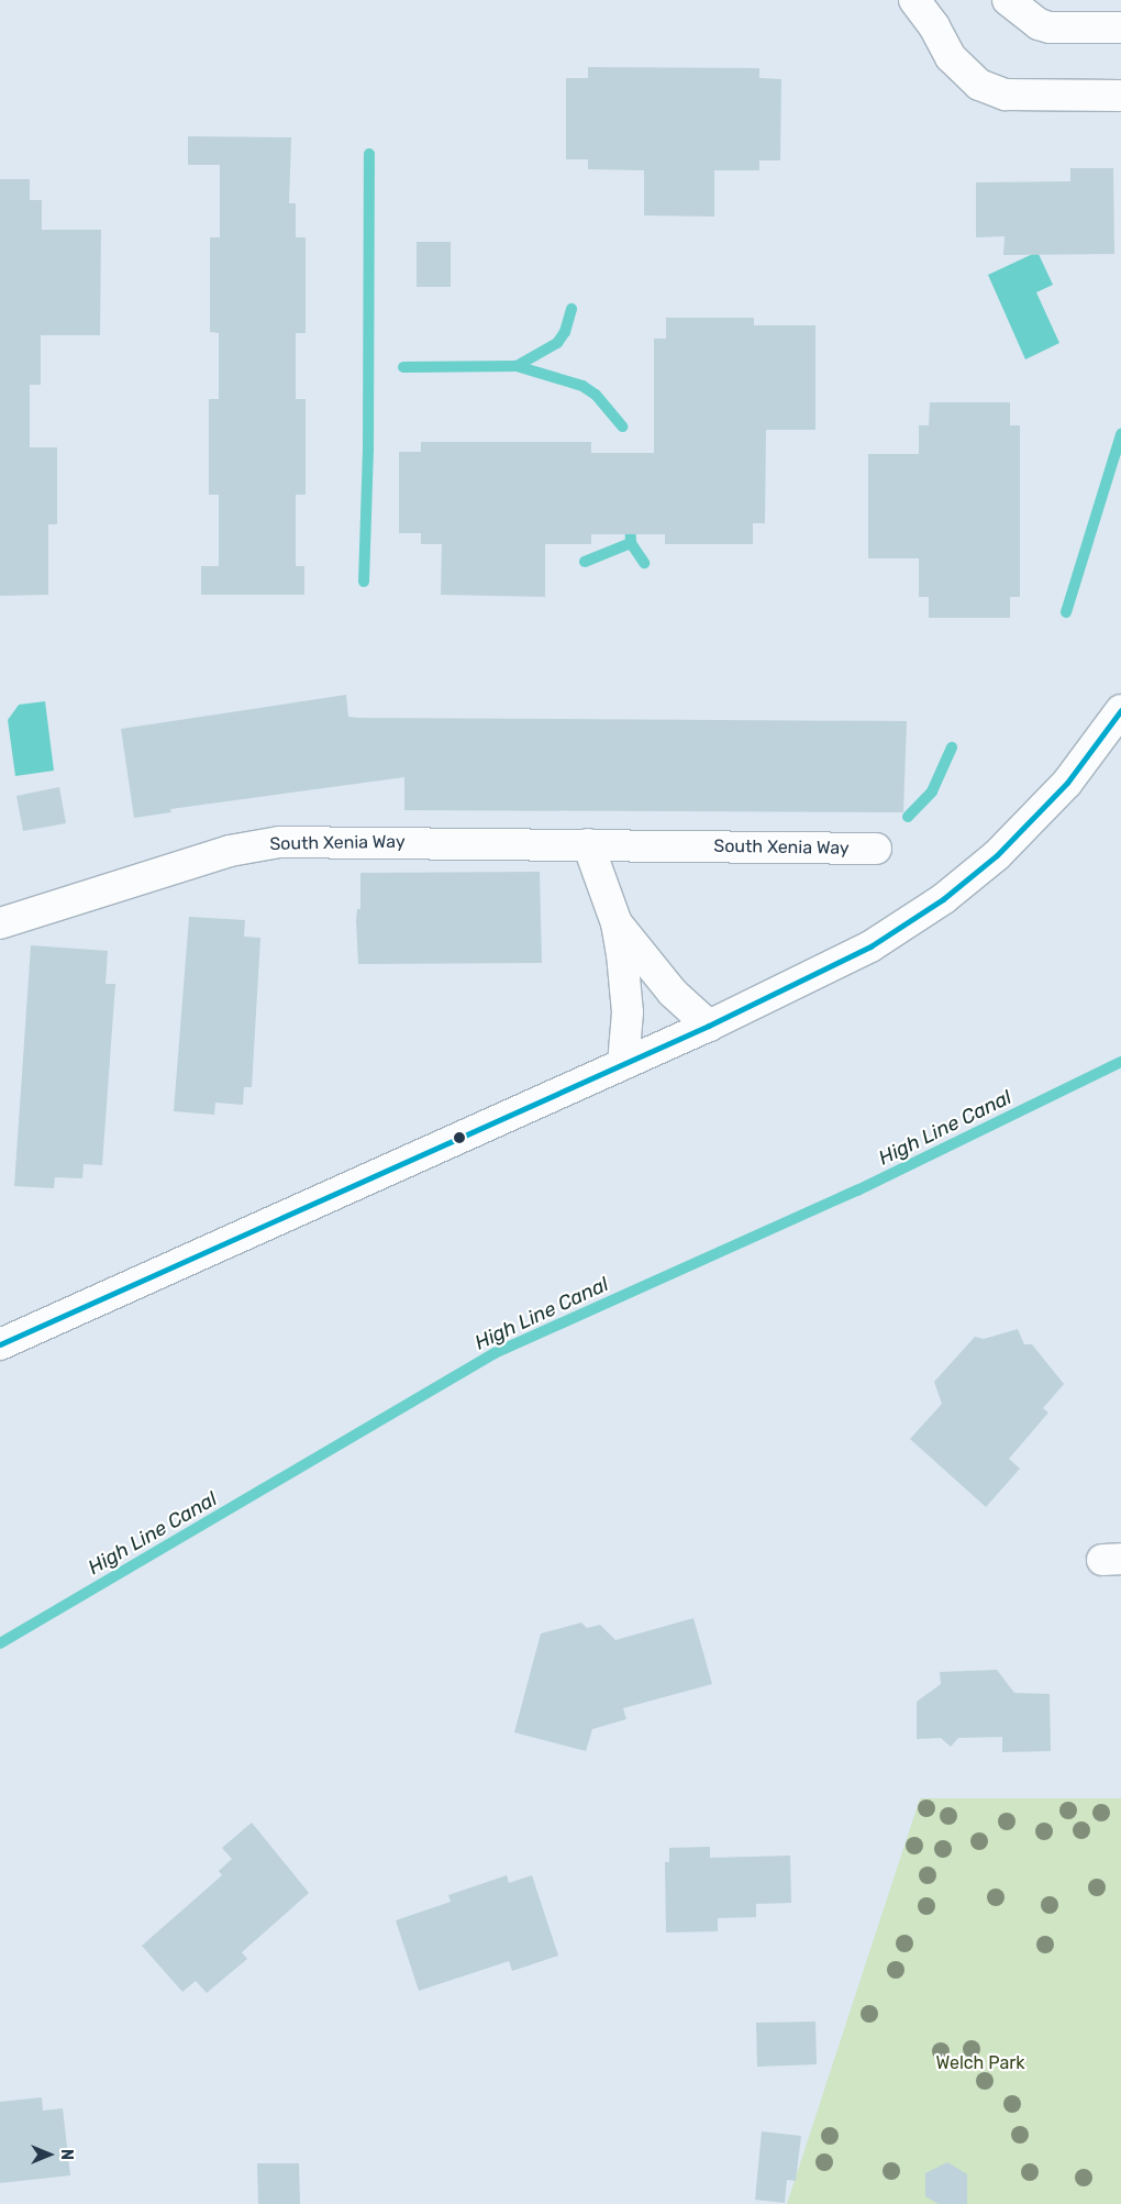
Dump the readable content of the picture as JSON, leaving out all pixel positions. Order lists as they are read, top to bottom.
{
  "streets": {
    "street": ["South Xenia Way"]
  },
  "water": ["High Line Canal"],
  "parks": ["Welch Park"],
  "north": "right"
}
